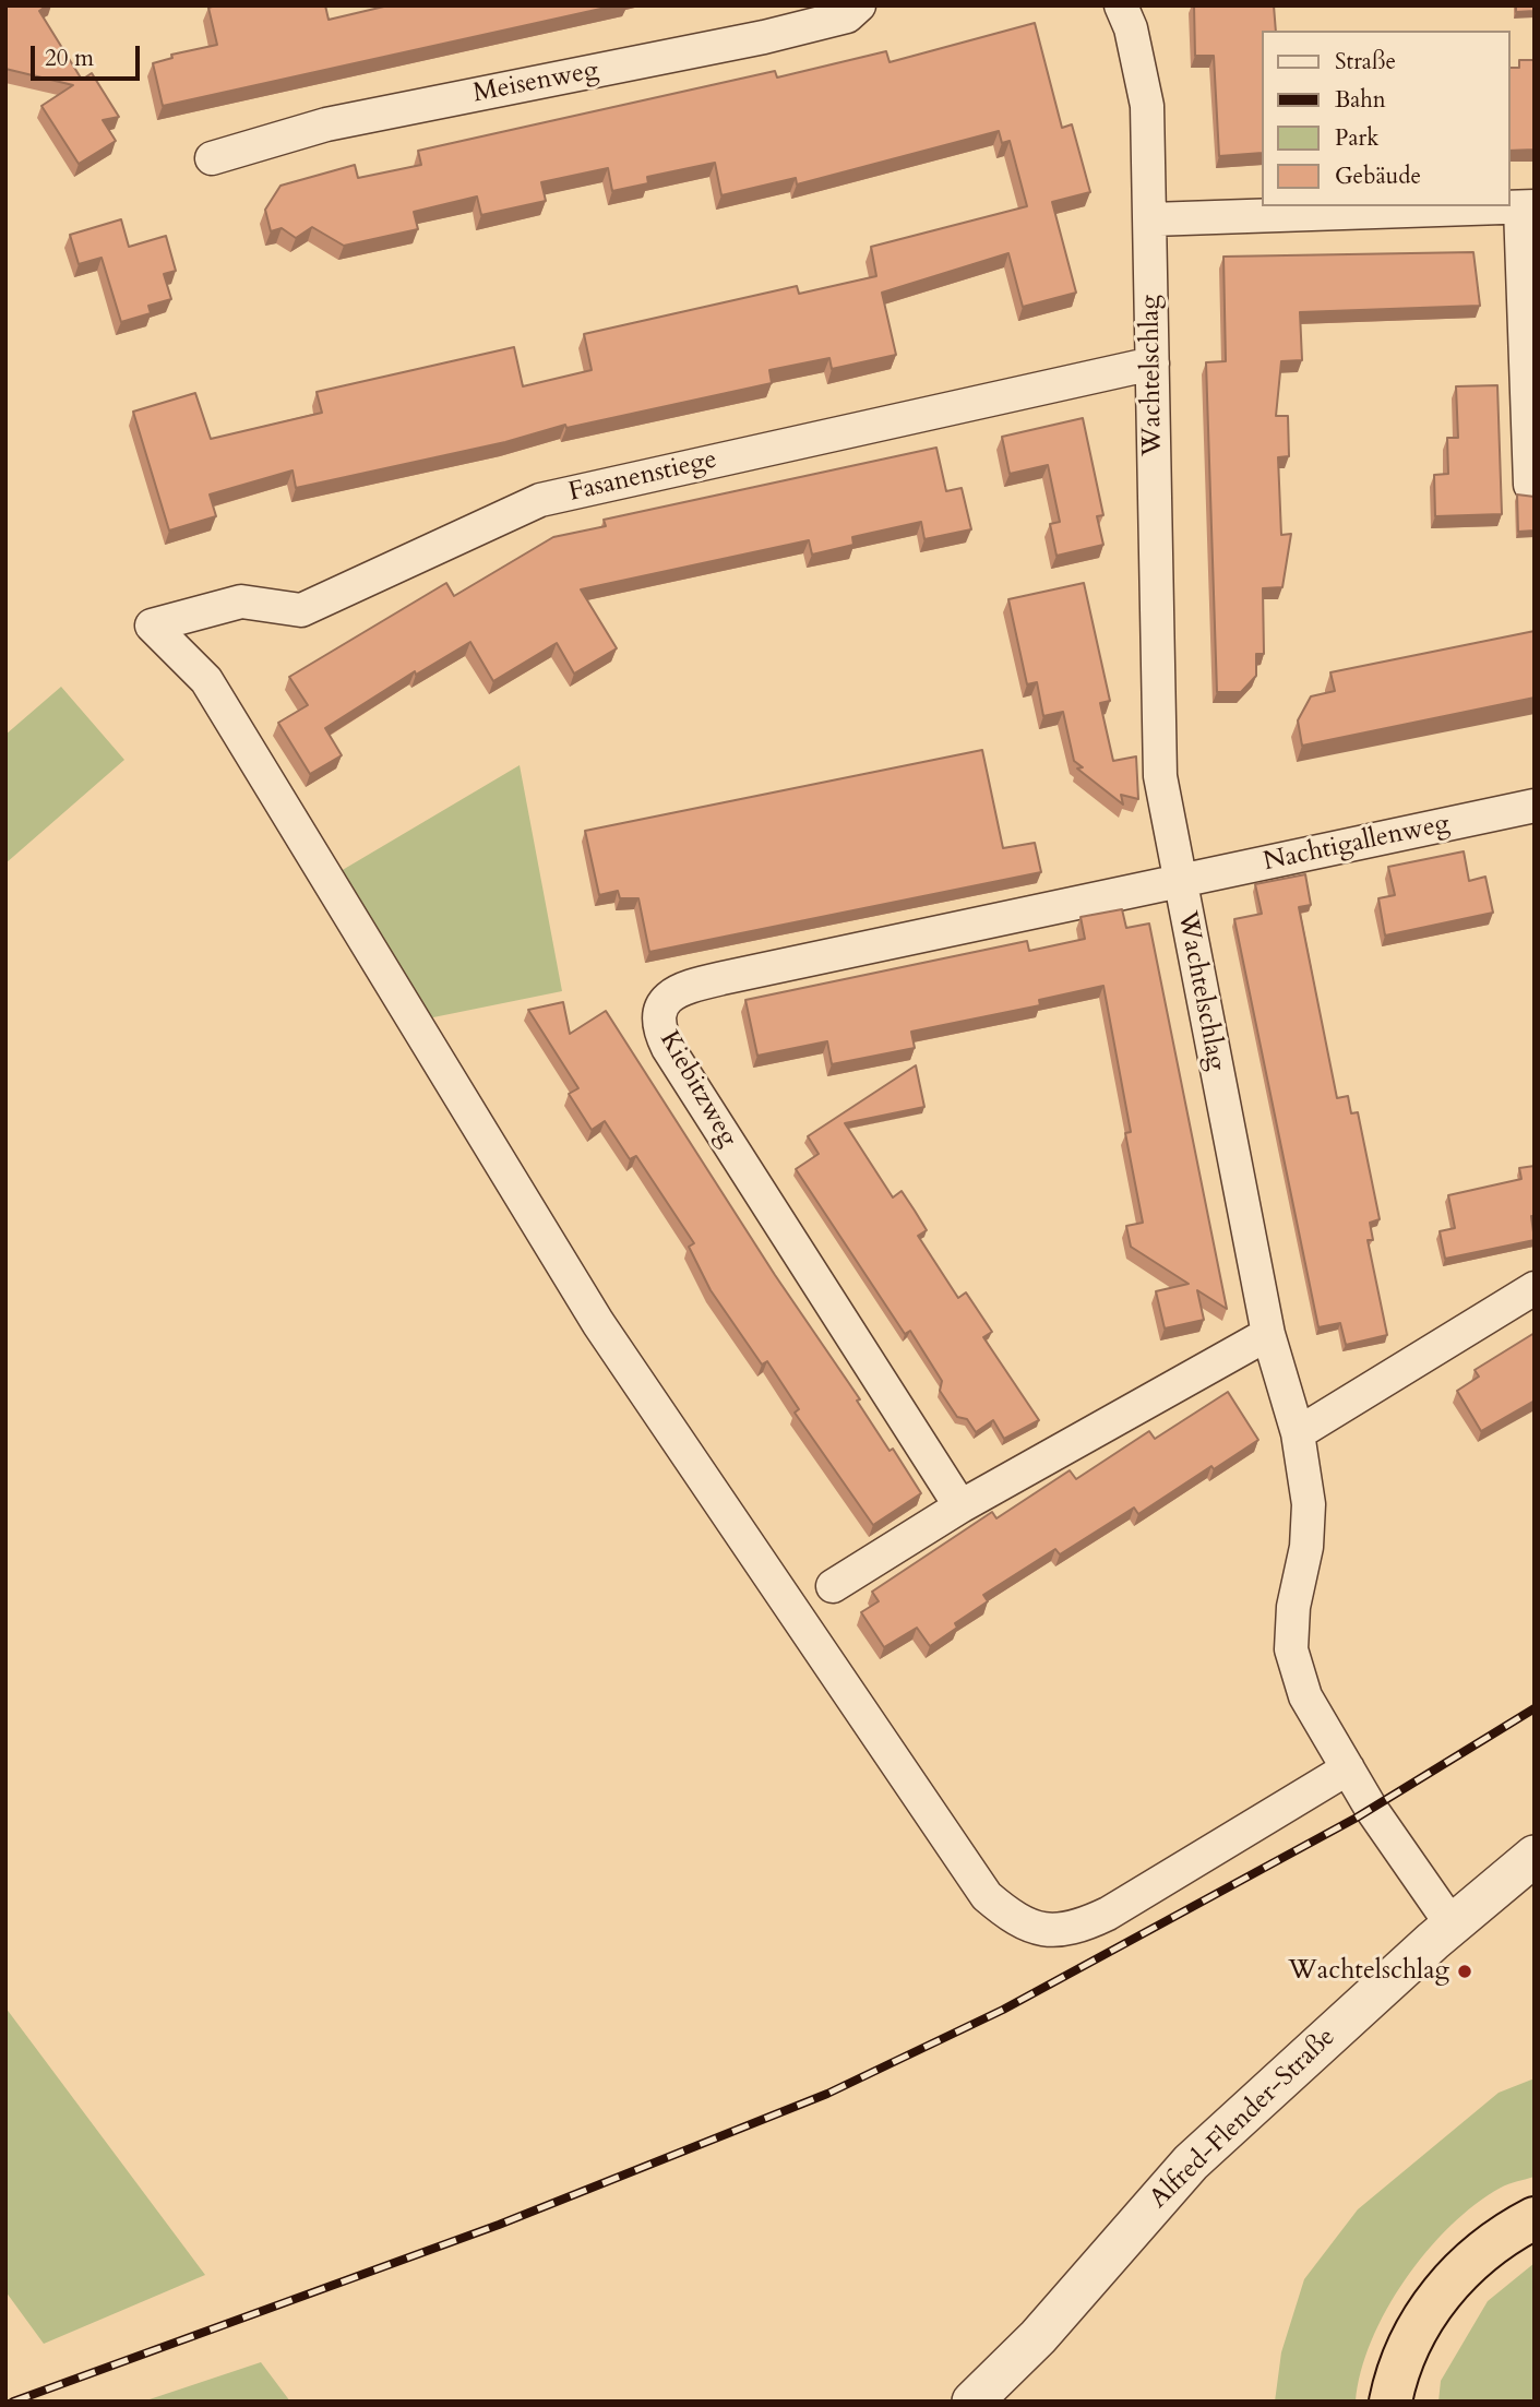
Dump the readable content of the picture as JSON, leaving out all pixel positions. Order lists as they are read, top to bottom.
{
  "streets": {
    "street": [
      "Meisenweg",
      "Wachtelschlag",
      "Fasanenstiege",
      "Nachtigallenweg",
      "Kiebitzweg",
      "Alfred-Flender-Straße"
    ]
  },
  "crossings": [
    ["Wachtelschlag", "Fasanenstiege"],
    ["Wachtelschlag", "Nachtigallenweg"],
    ["Wachtelschlag", "Kiebitzweg"],
    ["Wachtelschlag", "Alfred-Flender-Straße"],
    ["Nachtigallenweg", "Kiebitzweg"]
  ],
  "places": ["Wachtelschlag"],
  "legend": [
    "Straße",
    "Bahn",
    "Park",
    "Gebäude"
  ],
  "scale_bar": "20 m"
}
